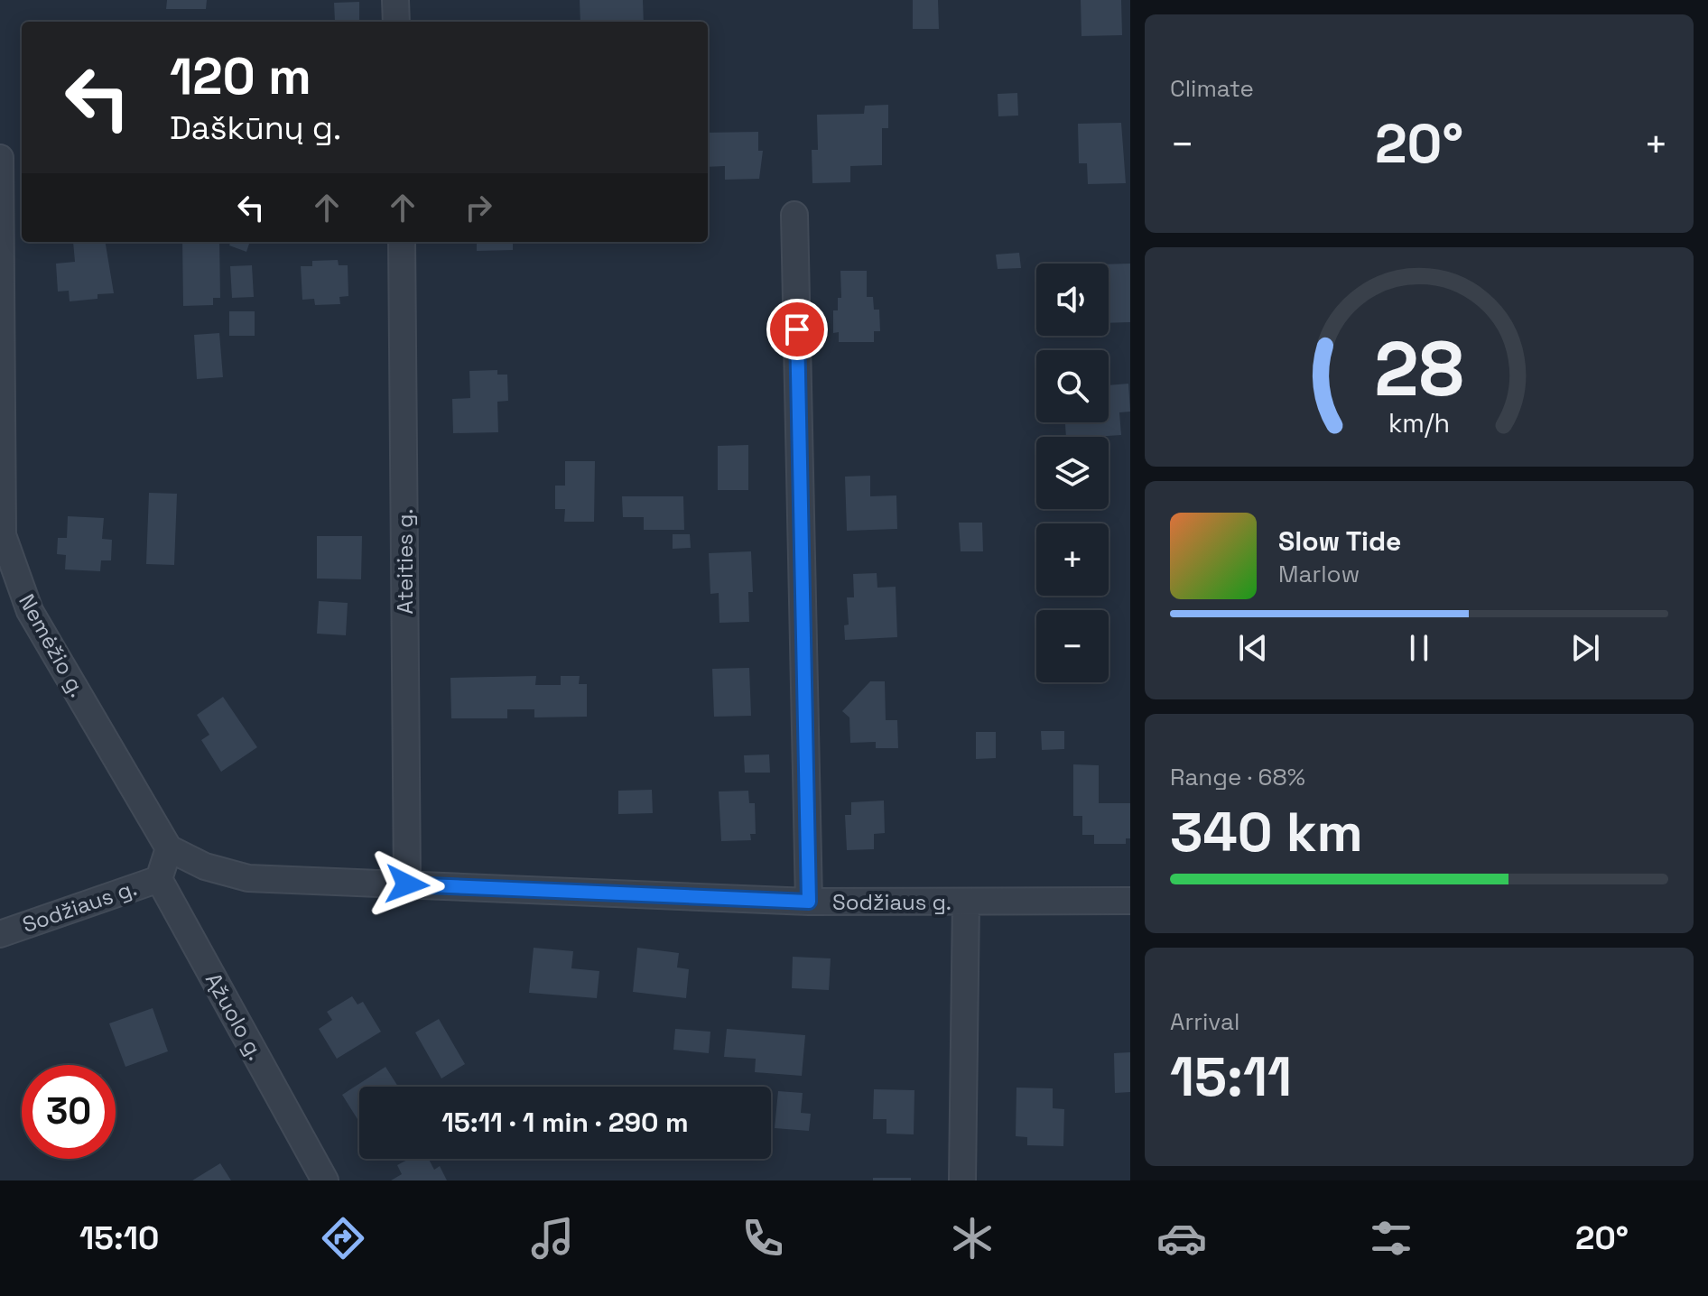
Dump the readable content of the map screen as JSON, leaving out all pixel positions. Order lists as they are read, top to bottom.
{
  "streets": {
    "street": [
      "Ateities g.",
      "Nemėžio g.",
      "Sodžiaus g.",
      "Ąžuolo g."
    ]
  },
  "crossings": [
    ["Ateities g.", "Sodžiaus g."],
    ["Nemėžio g.", "Sodžiaus g."],
    ["Sodžiaus g.", "Ąžuolo g."]
  ],
  "page": {
    "tile": [
      "Climate",
      ["Range · 68%", "340 km"],
      ["Arrival", "15:11"]
    ],
    "turn": ["120 m", "Daškūnų g."],
    "heat": ["−", "20°", "+"],
    "map_buttons": ["+", "−"],
    "song": ["Slow Tide", "Marlow"],
    "limit": "30",
    "trip": "15:11 · 1 min · 290 m",
    "tabs": ["15:10", "20°"],
    "gauge": ["28", "km/h"]
  }
}
